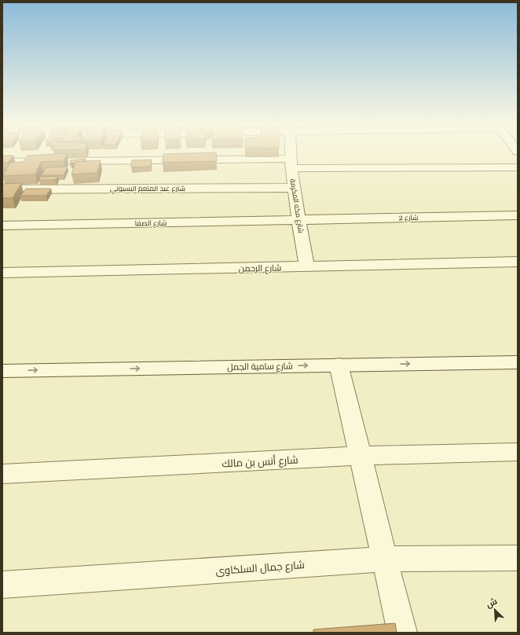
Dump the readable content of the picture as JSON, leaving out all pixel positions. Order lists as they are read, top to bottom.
{
  "streets": {
    "street": [
      "شارع عبد المنعم البسيوني",
      "شارع مكه المكرمة",
      "شارع 2",
      "شارع الصفا",
      "شارع الرحمن",
      "شارع سامية الجمل",
      "شارع أنس بن مالك",
      "شارع جمال السلكاوى"
    ]
  },
  "crossings": [
    ["شارع عبد المنعم البسيوني", "شارع مكه المكرمة"],
    ["شارع مكه المكرمة", "شارع 2"],
    ["شارع مكه المكرمة", "شارع الصفا"],
    ["شارع مكه المكرمة", "شارع الرحمن"],
    ["شارع 2", "شارع الصفا"]
  ],
  "one_way": ["شارع سامية الجمل"],
  "north": "top left"
}
